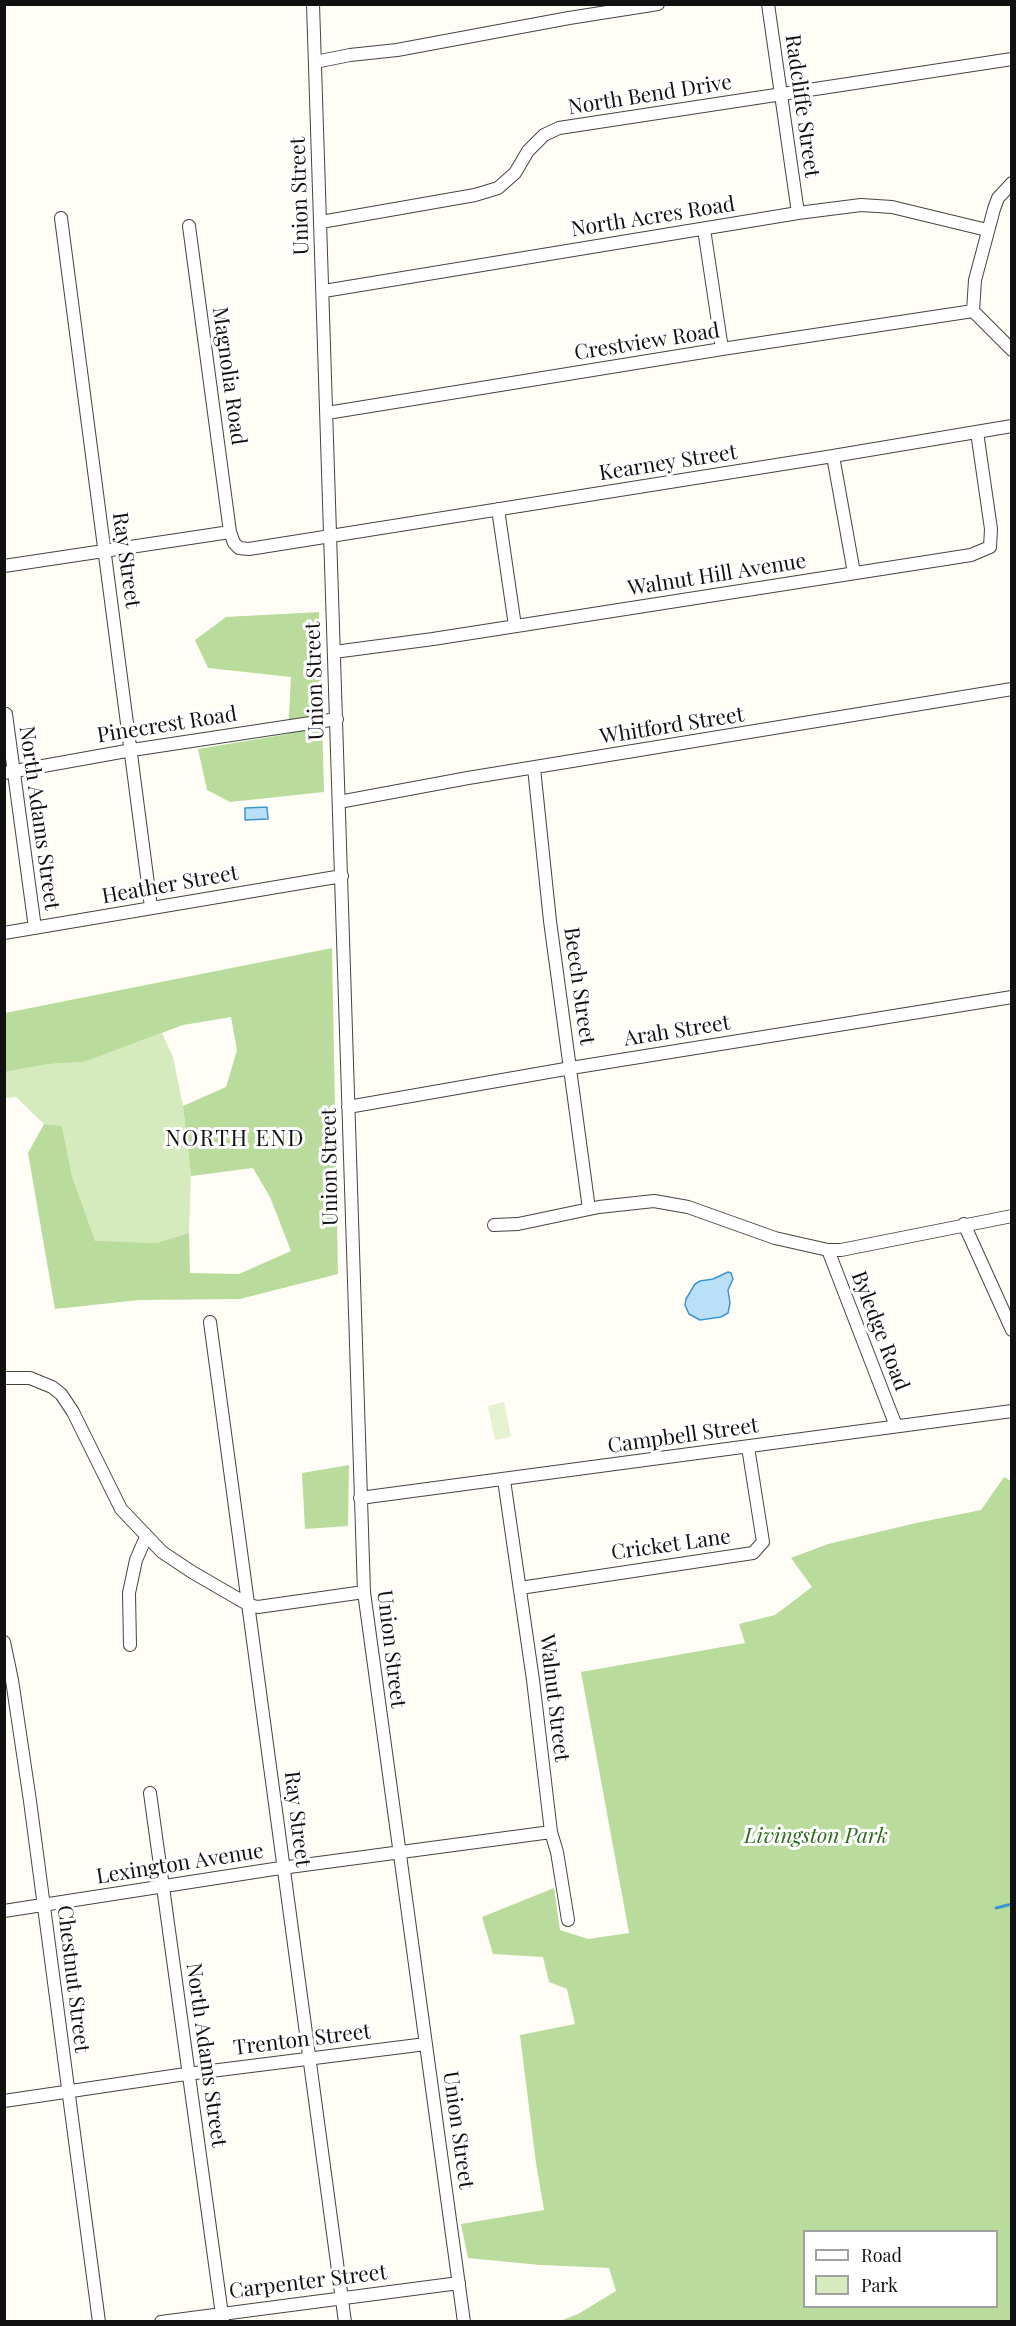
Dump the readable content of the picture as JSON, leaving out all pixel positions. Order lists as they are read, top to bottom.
{
  "streets": {
    "street": [
      "North Bend Drive",
      "Radcliffe Street",
      "Union Street",
      "North Acres Road",
      "Crestview Road",
      "Magnolia Road",
      "Kearney Street",
      "Ray Street",
      "Walnut Hill Avenue",
      "Pinecrest Road",
      "Whitford Street",
      "North Adams Street",
      "Heather Street",
      "Beech Street",
      "Arah Street",
      "Byledge Road",
      "Campbell Street",
      "Cricket Lane",
      "Walnut Street",
      "Lexington Avenue",
      "Chestnut Street",
      "Trenton Street",
      "Carpenter Street"
    ]
  },
  "crossings": [
    ["North Bend Drive", "Radcliffe Street"],
    ["North Bend Drive", "Union Street"],
    ["Radcliffe Street", "North Acres Road"],
    ["Union Street", "North Acres Road"],
    ["Union Street", "Crestview Road"],
    ["Union Street", "Kearney Street"],
    ["Union Street", "Walnut Hill Avenue"],
    ["Union Street", "Pinecrest Road"],
    ["Union Street", "Whitford Street"],
    ["Union Street", "Heather Street"],
    ["Union Street", "Arah Street"],
    ["Union Street", "Campbell Street"],
    ["Union Street", "Lexington Avenue"],
    ["Union Street", "Trenton Street"],
    ["Union Street", "Carpenter Street"],
    ["Magnolia Road", "Kearney Street"],
    ["Kearney Street", "Walnut Hill Avenue"],
    ["Ray Street", "Pinecrest Road"],
    ["Ray Street", "Heather Street"],
    ["Ray Street", "Lexington Avenue"],
    ["Ray Street", "Trenton Street"],
    ["Ray Street", "Carpenter Street"],
    ["Pinecrest Road", "North Adams Street"],
    ["Whitford Street", "Beech Street"],
    ["North Adams Street", "Heather Street"],
    ["North Adams Street", "Lexington Avenue"],
    ["North Adams Street", "Trenton Street"],
    ["North Adams Street", "Carpenter Street"],
    ["Beech Street", "Arah Street"],
    ["Byledge Road", "Campbell Street"],
    ["Campbell Street", "Cricket Lane"],
    ["Campbell Street", "Walnut Street"],
    ["Cricket Lane", "Walnut Street"],
    ["Walnut Street", "Lexington Avenue"],
    ["Lexington Avenue", "Chestnut Street"],
    ["Chestnut Street", "Trenton Street"]
  ],
  "districts": ["NORTH END"],
  "parks": ["Livingston Park"],
  "legend": ["Road", "Park"]
}
